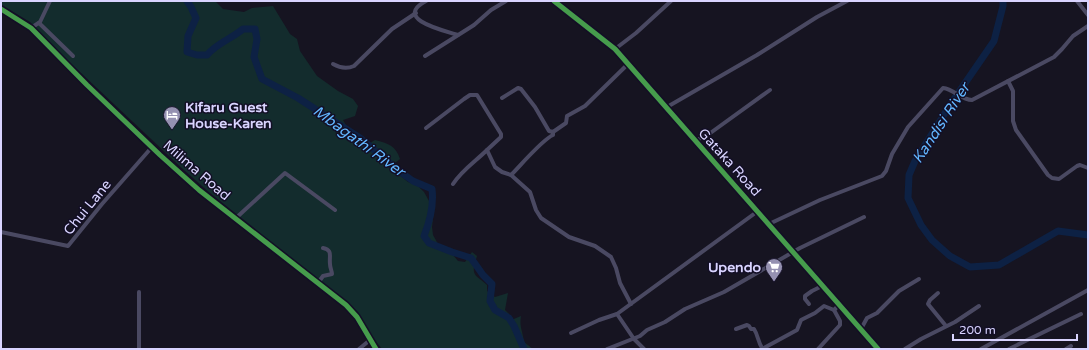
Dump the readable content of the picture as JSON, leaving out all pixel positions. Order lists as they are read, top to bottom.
{
  "streets": {
    "street": ["Gataka Road", "Milima Road", "Chui Lane"]
  },
  "crossings": [
    ["Milima Road", "Chui Lane"]
  ],
  "water": ["Kandisi River", "Mbagathi River"],
  "places": {
    "hotel": ["Kifaru Guest House-Karen"],
    "supermarket": ["Upendo"]
  },
  "scale_bar": "200 m"
}
